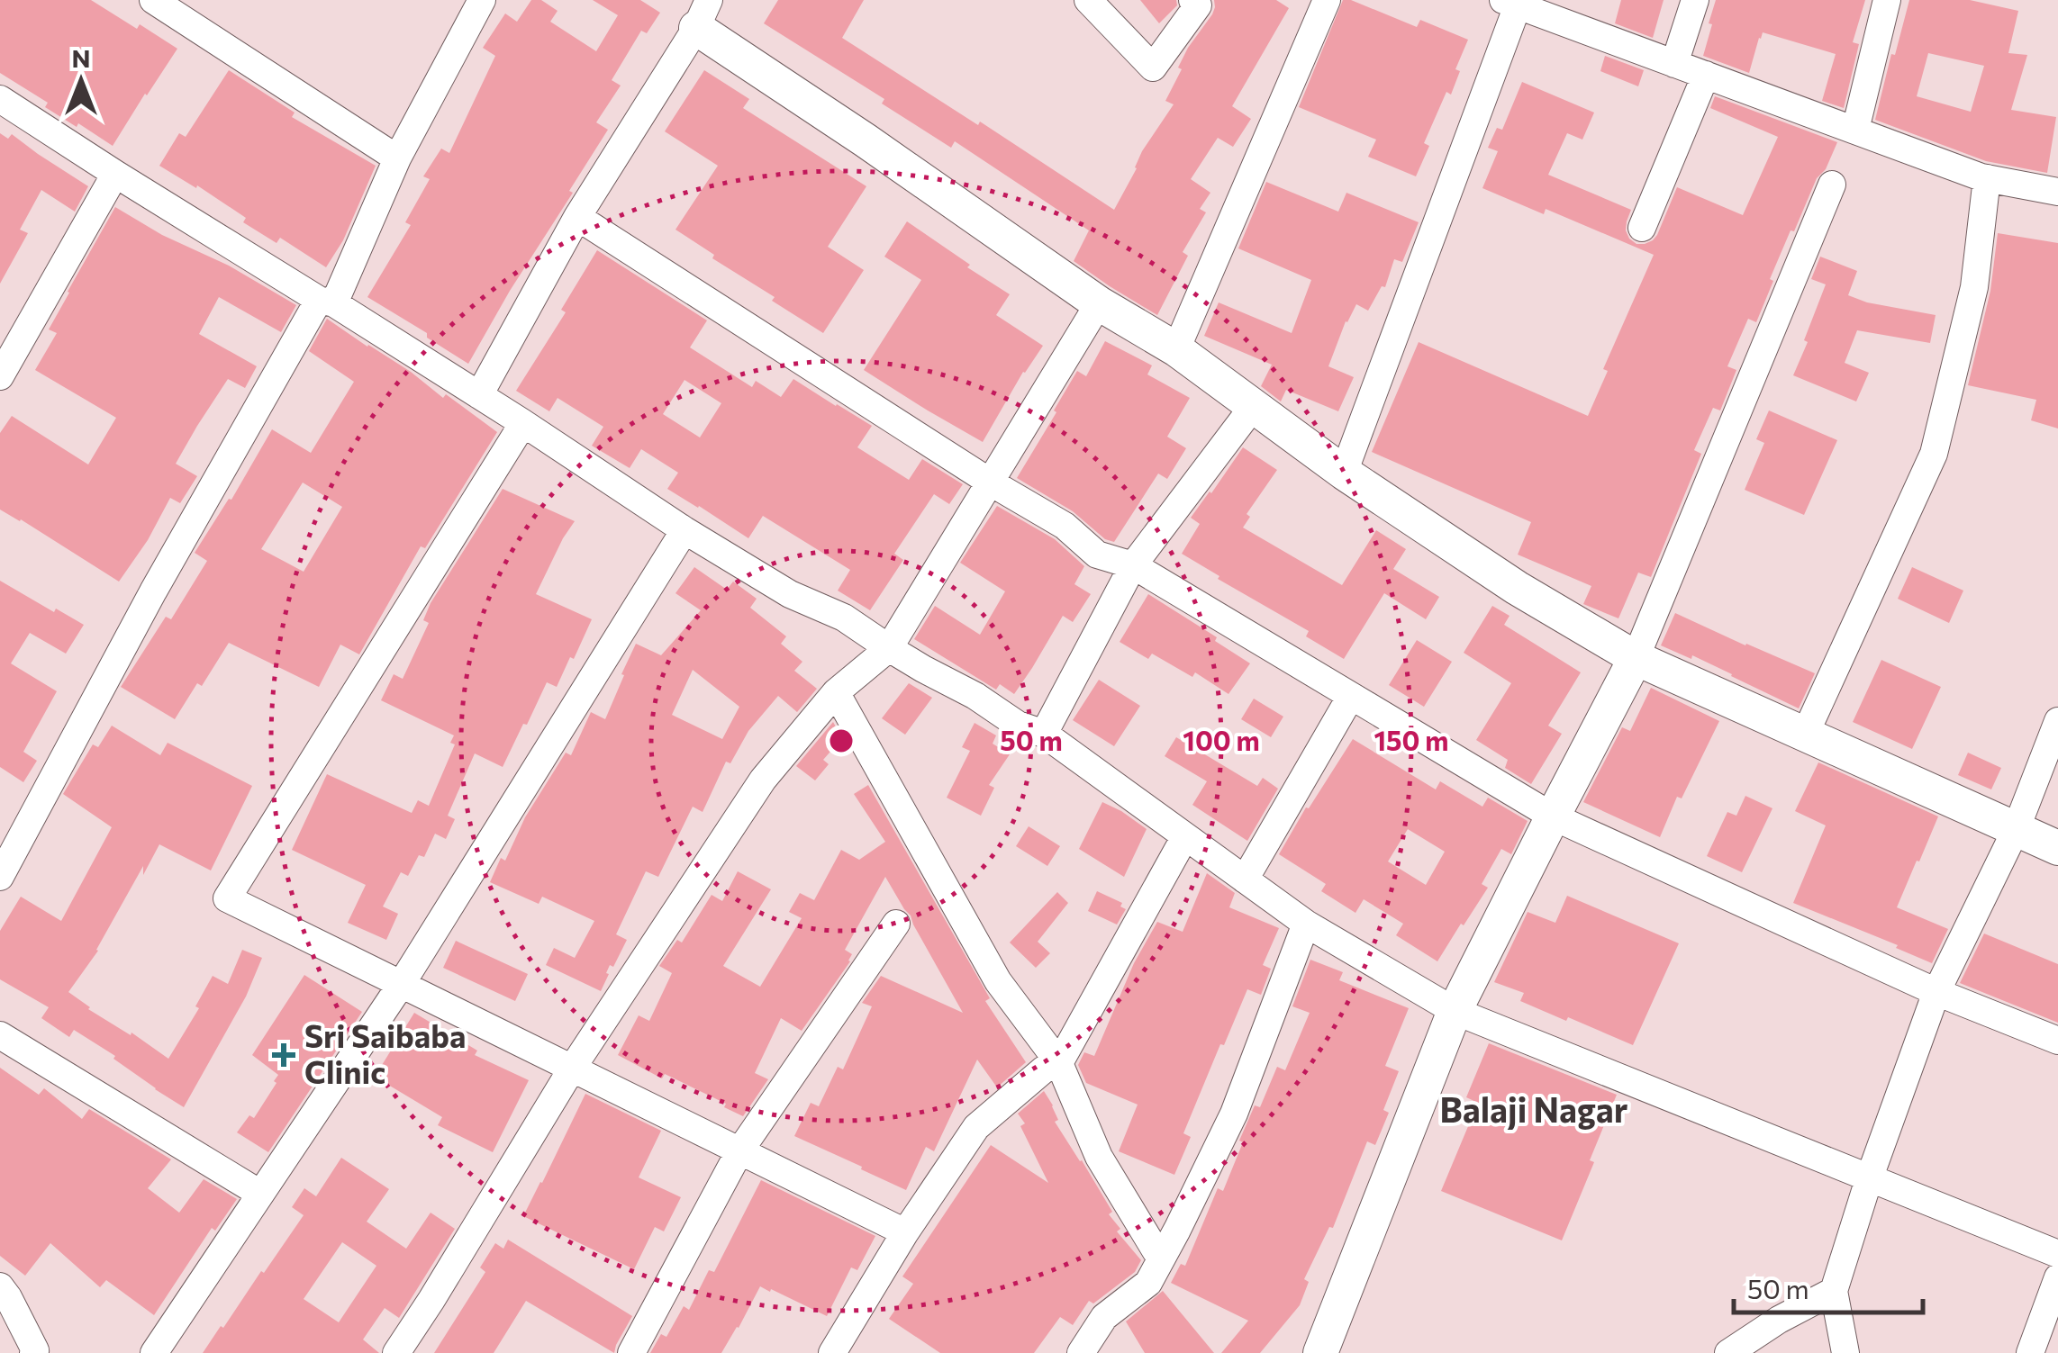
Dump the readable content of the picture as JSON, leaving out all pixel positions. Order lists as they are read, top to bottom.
{
  "districts": ["Balaji Nagar"],
  "places": {
    "health": ["Sri Saibaba Clinic"]
  },
  "scale_bar": "50 m",
  "north": "top",
  "rings": ["50 m", "100 m", "150 m"]
}
